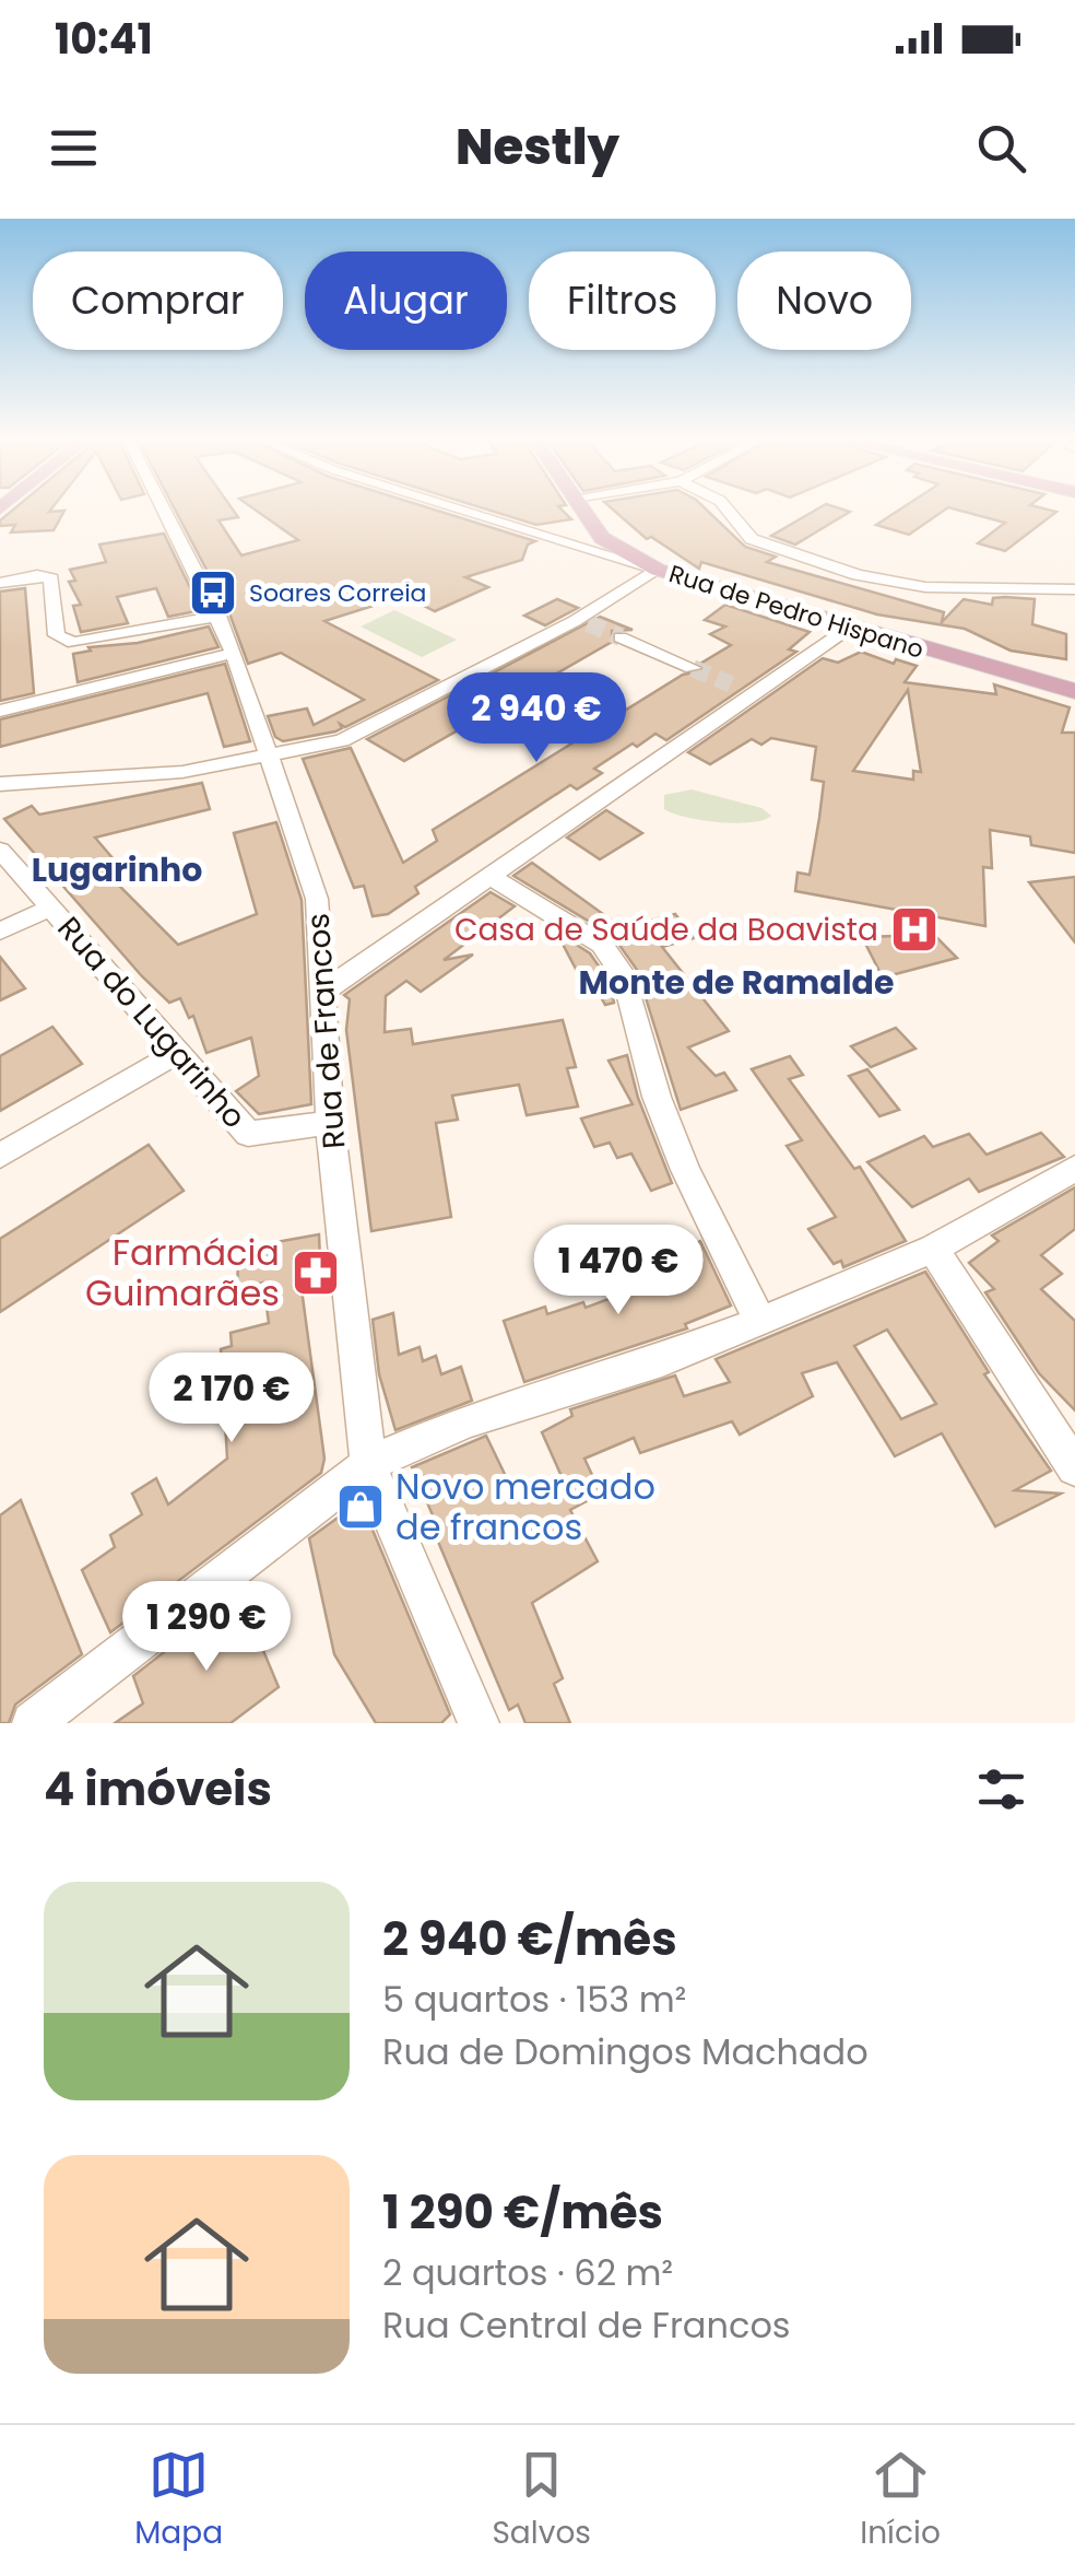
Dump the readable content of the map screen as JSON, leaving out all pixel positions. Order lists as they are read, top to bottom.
{
  "streets": {
    "main road": ["Rua de Pedro Hispano"],
    "street": ["Rua do Lugarinho", "Rua de Francos"]
  },
  "crossings": [
    ["Rua do Lugarinho", "Rua de Francos"]
  ],
  "districts": ["Lugarinho", "Monte de Ramalde"],
  "places": {
    "bus stop": ["Soares Correia"],
    "hospital": ["Casa de Saúde da Boavista"],
    "pharmacy": ["Farmácia Guimarães"],
    "shop": ["Novo mercado de francos"]
  },
  "page": {
    "status": "10:41",
    "header": "Nestly",
    "chip": [
      "Comprar",
      "Alugar",
      "Filtros",
      "Novo"
    ],
    "price": [
      "2 940 €",
      "1 470 €",
      "2 170 €",
      "1 290 €"
    ],
    "heading": "4 imóveis",
    "list": [
      {
        "name": "2 940 €/mês",
        "note": "5 quartos · 153 m² · Rua de Domingos Machado"
      },
      {
        "name": "1 290 €/mês",
        "note": "2 quartos · 62 m² · Rua Central de Francos"
      }
    ],
    "tabs": ["Mapa", "Salvos", "Início"]
  }
}
